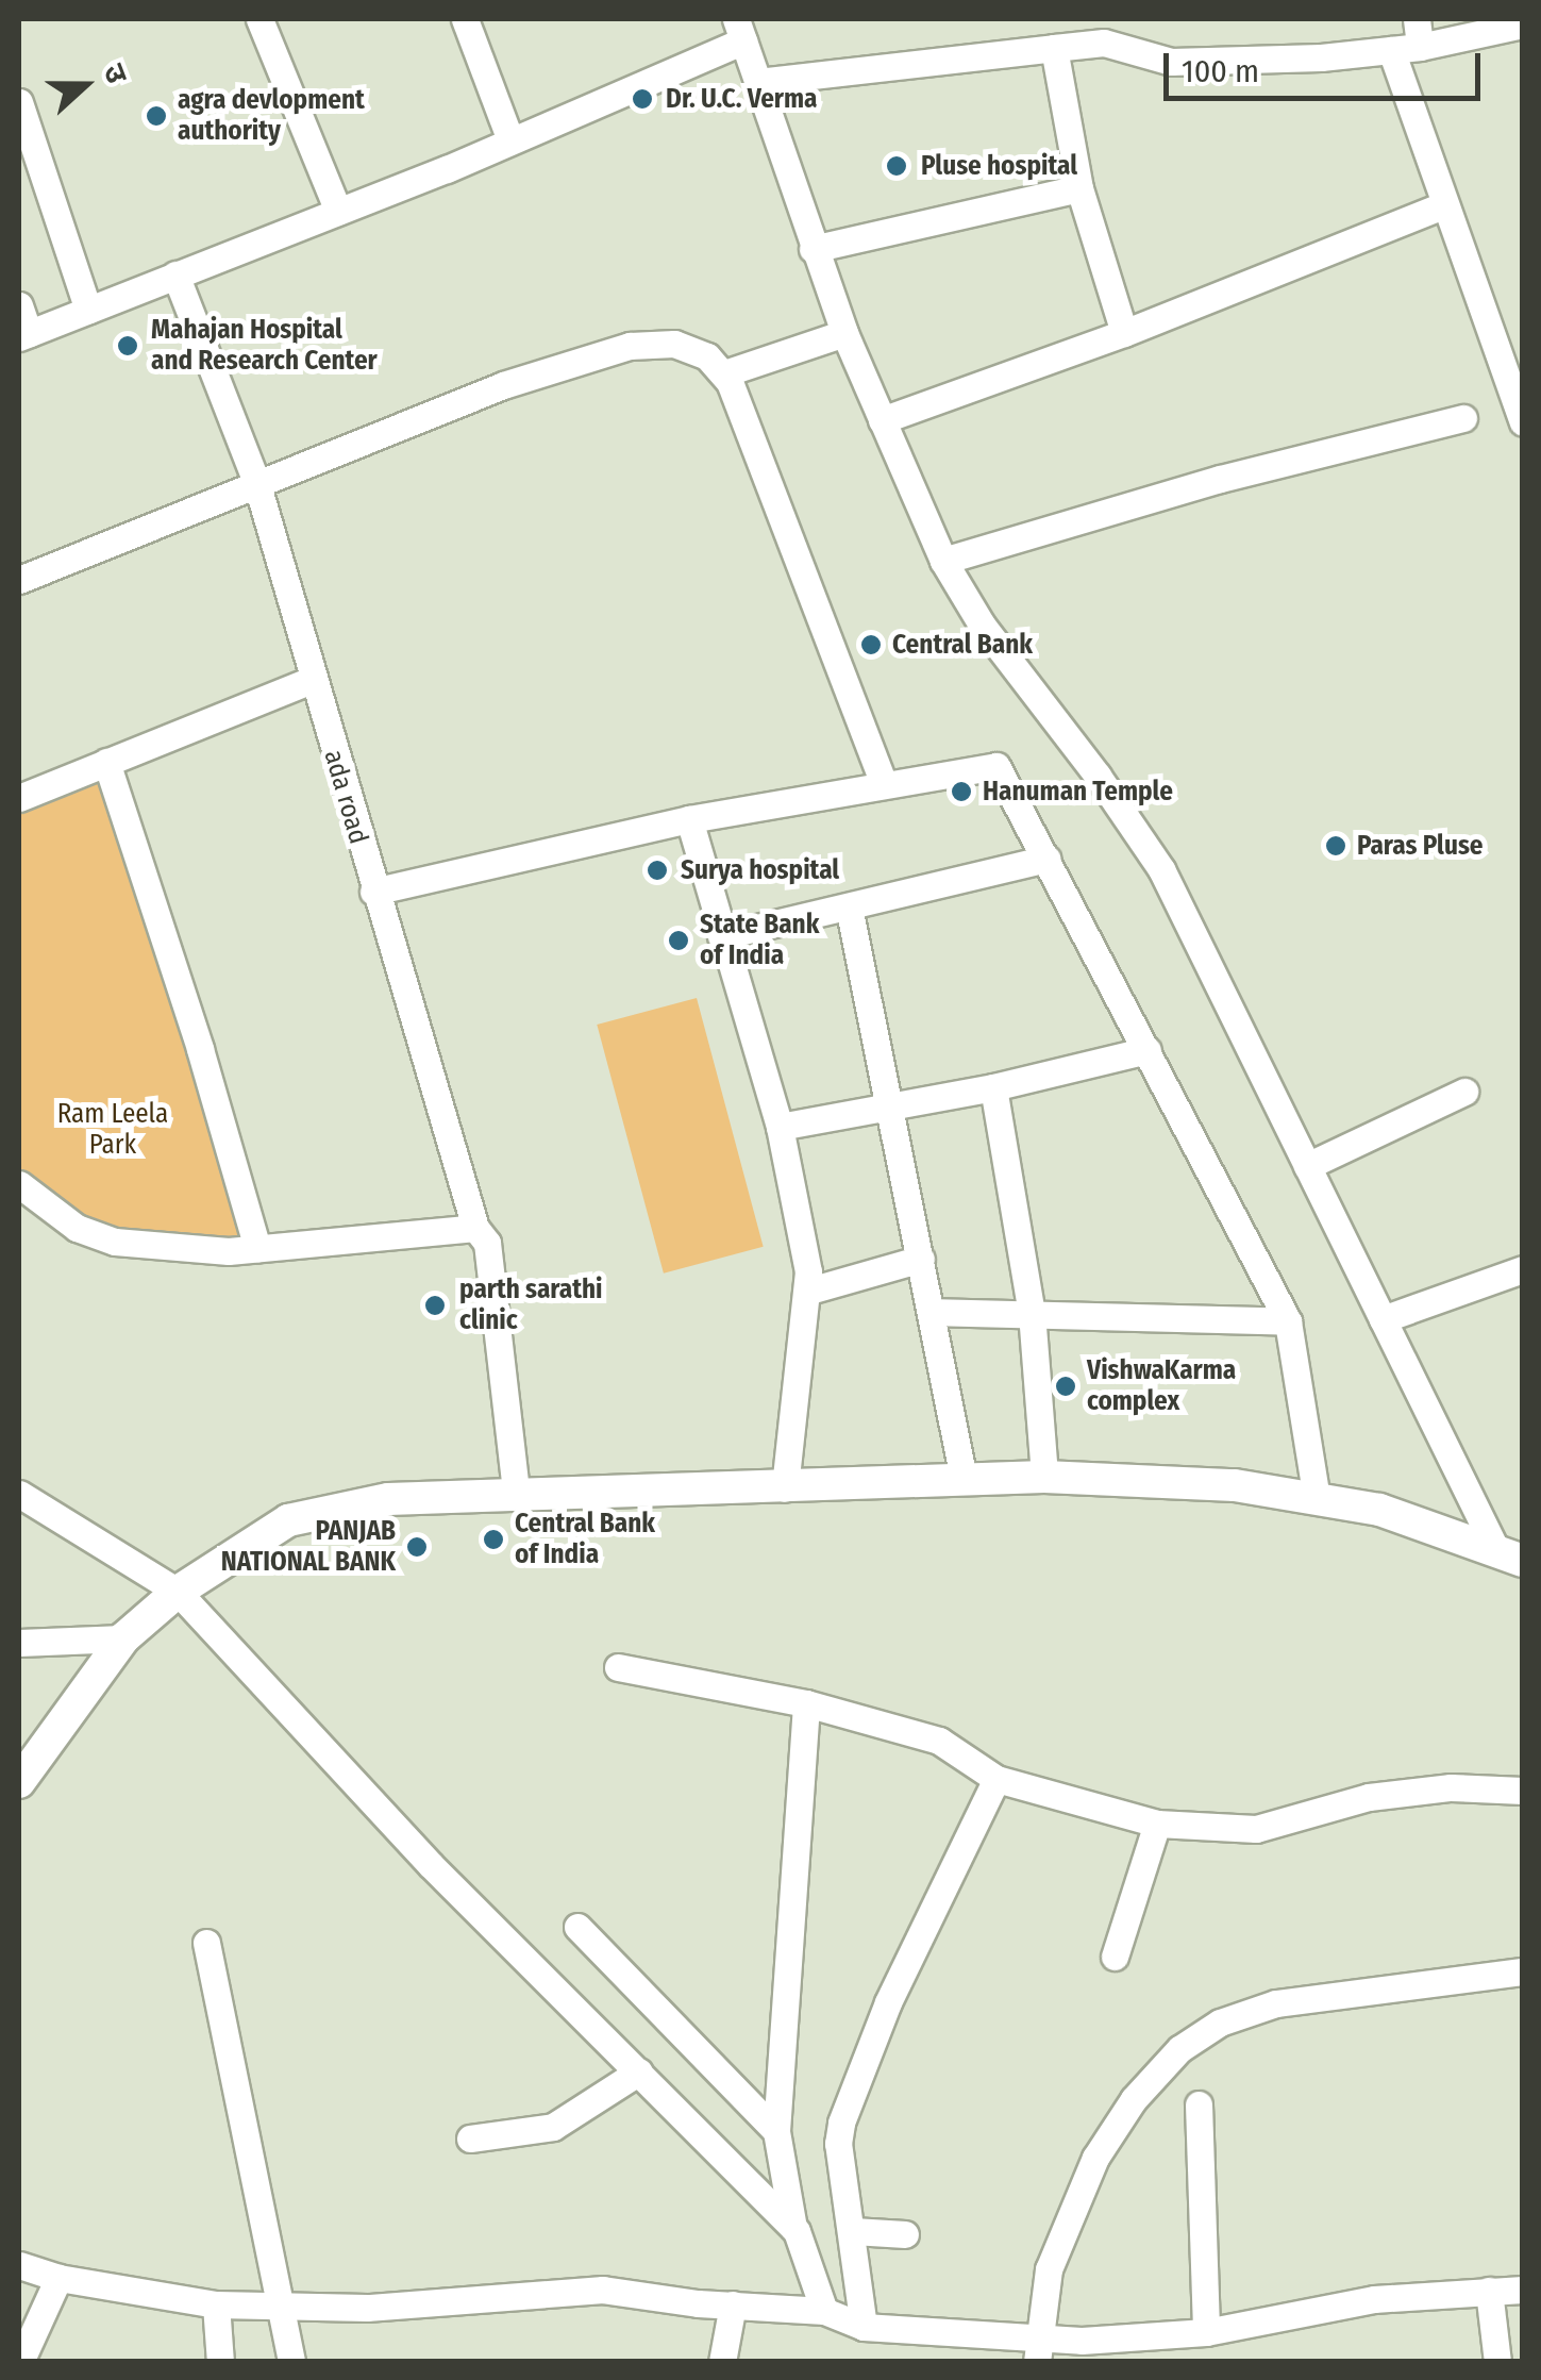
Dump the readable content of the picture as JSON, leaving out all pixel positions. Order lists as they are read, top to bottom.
{
  "streets": {
    "street": ["ada road"]
  },
  "parks": ["Ram Leela Park"],
  "places": [
    "Dr. U.C. Verma",
    "agra devlopment authority",
    "Pluse hospital",
    "Mahajan Hospital and Research Center",
    "Central Bank",
    "Hanuman Temple",
    "Paras Pluse",
    "Surya hospital",
    "State Bank of India",
    "parth sarathi clinic",
    "VishwaKarma complex",
    "Central Bank of India",
    "PANJAB NATIONAL BANK"
  ],
  "scale_bar": "100 m",
  "north": "right"
}
